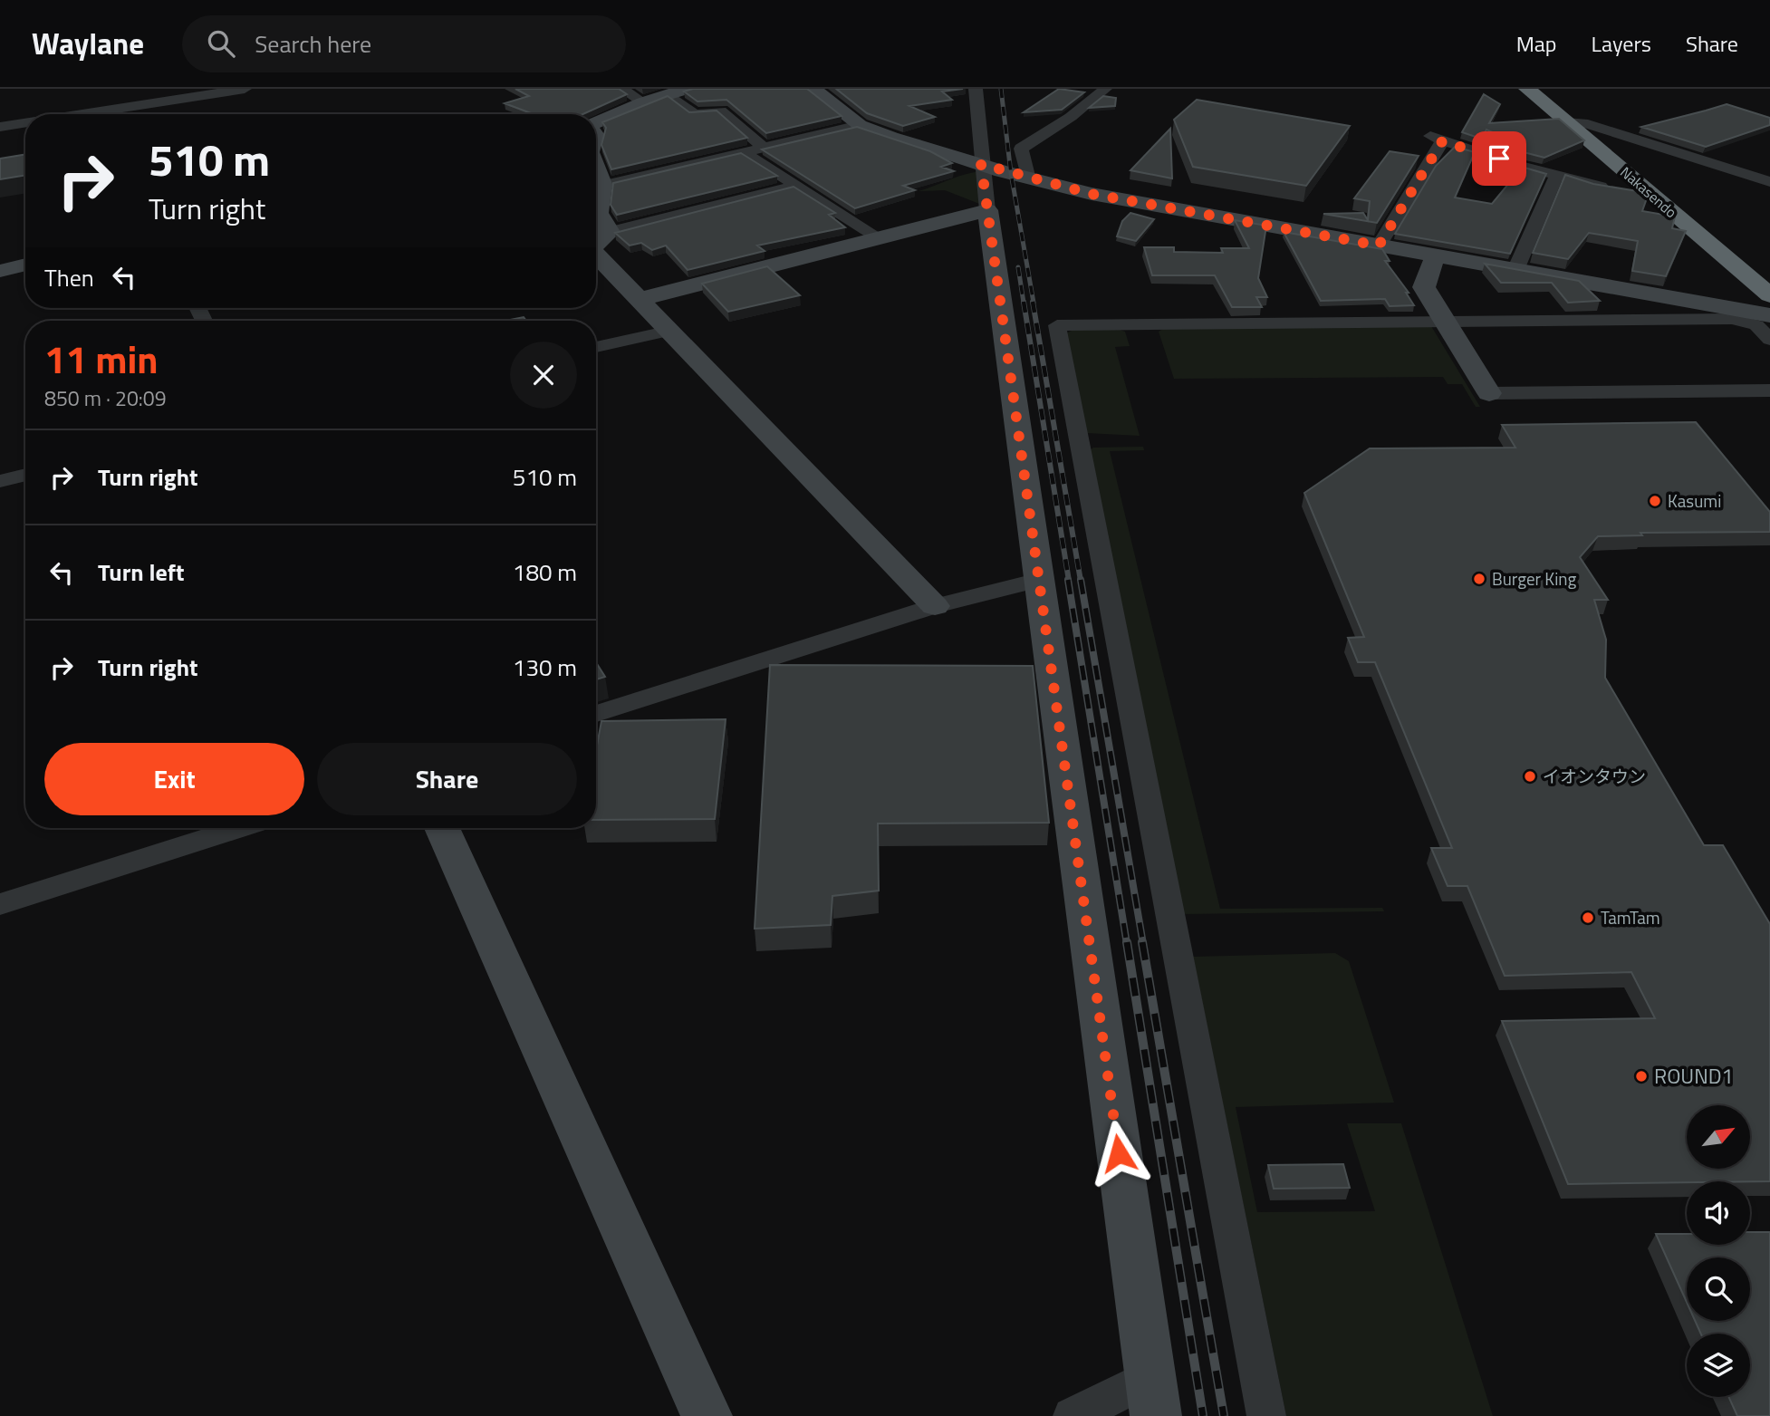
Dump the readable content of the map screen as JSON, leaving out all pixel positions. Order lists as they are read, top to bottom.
{
  "streets": {
    "highway": ["Nakasendo"]
  },
  "places": [
    "Kasumi",
    "Burger King",
    "イオンタウン",
    "TamTam",
    "ROUND1"
  ],
  "north": "top right",
  "page": {
    "header": "Waylane",
    "search": "Search here",
    "nav": ["Map", "Layers", "Share"],
    "turn": ["510 m", "Turn right"],
    "then": "Then",
    "heading": ["11 min", "850 m · 20:09"],
    "list": [
      {
        "name": "Turn right",
        "value": "510 m"
      },
      {
        "name": "Turn left",
        "value": "180 m"
      },
      {
        "name": "Turn right",
        "value": "130 m"
      }
    ],
    "buttons": ["Exit", "Share"]
  }
}
